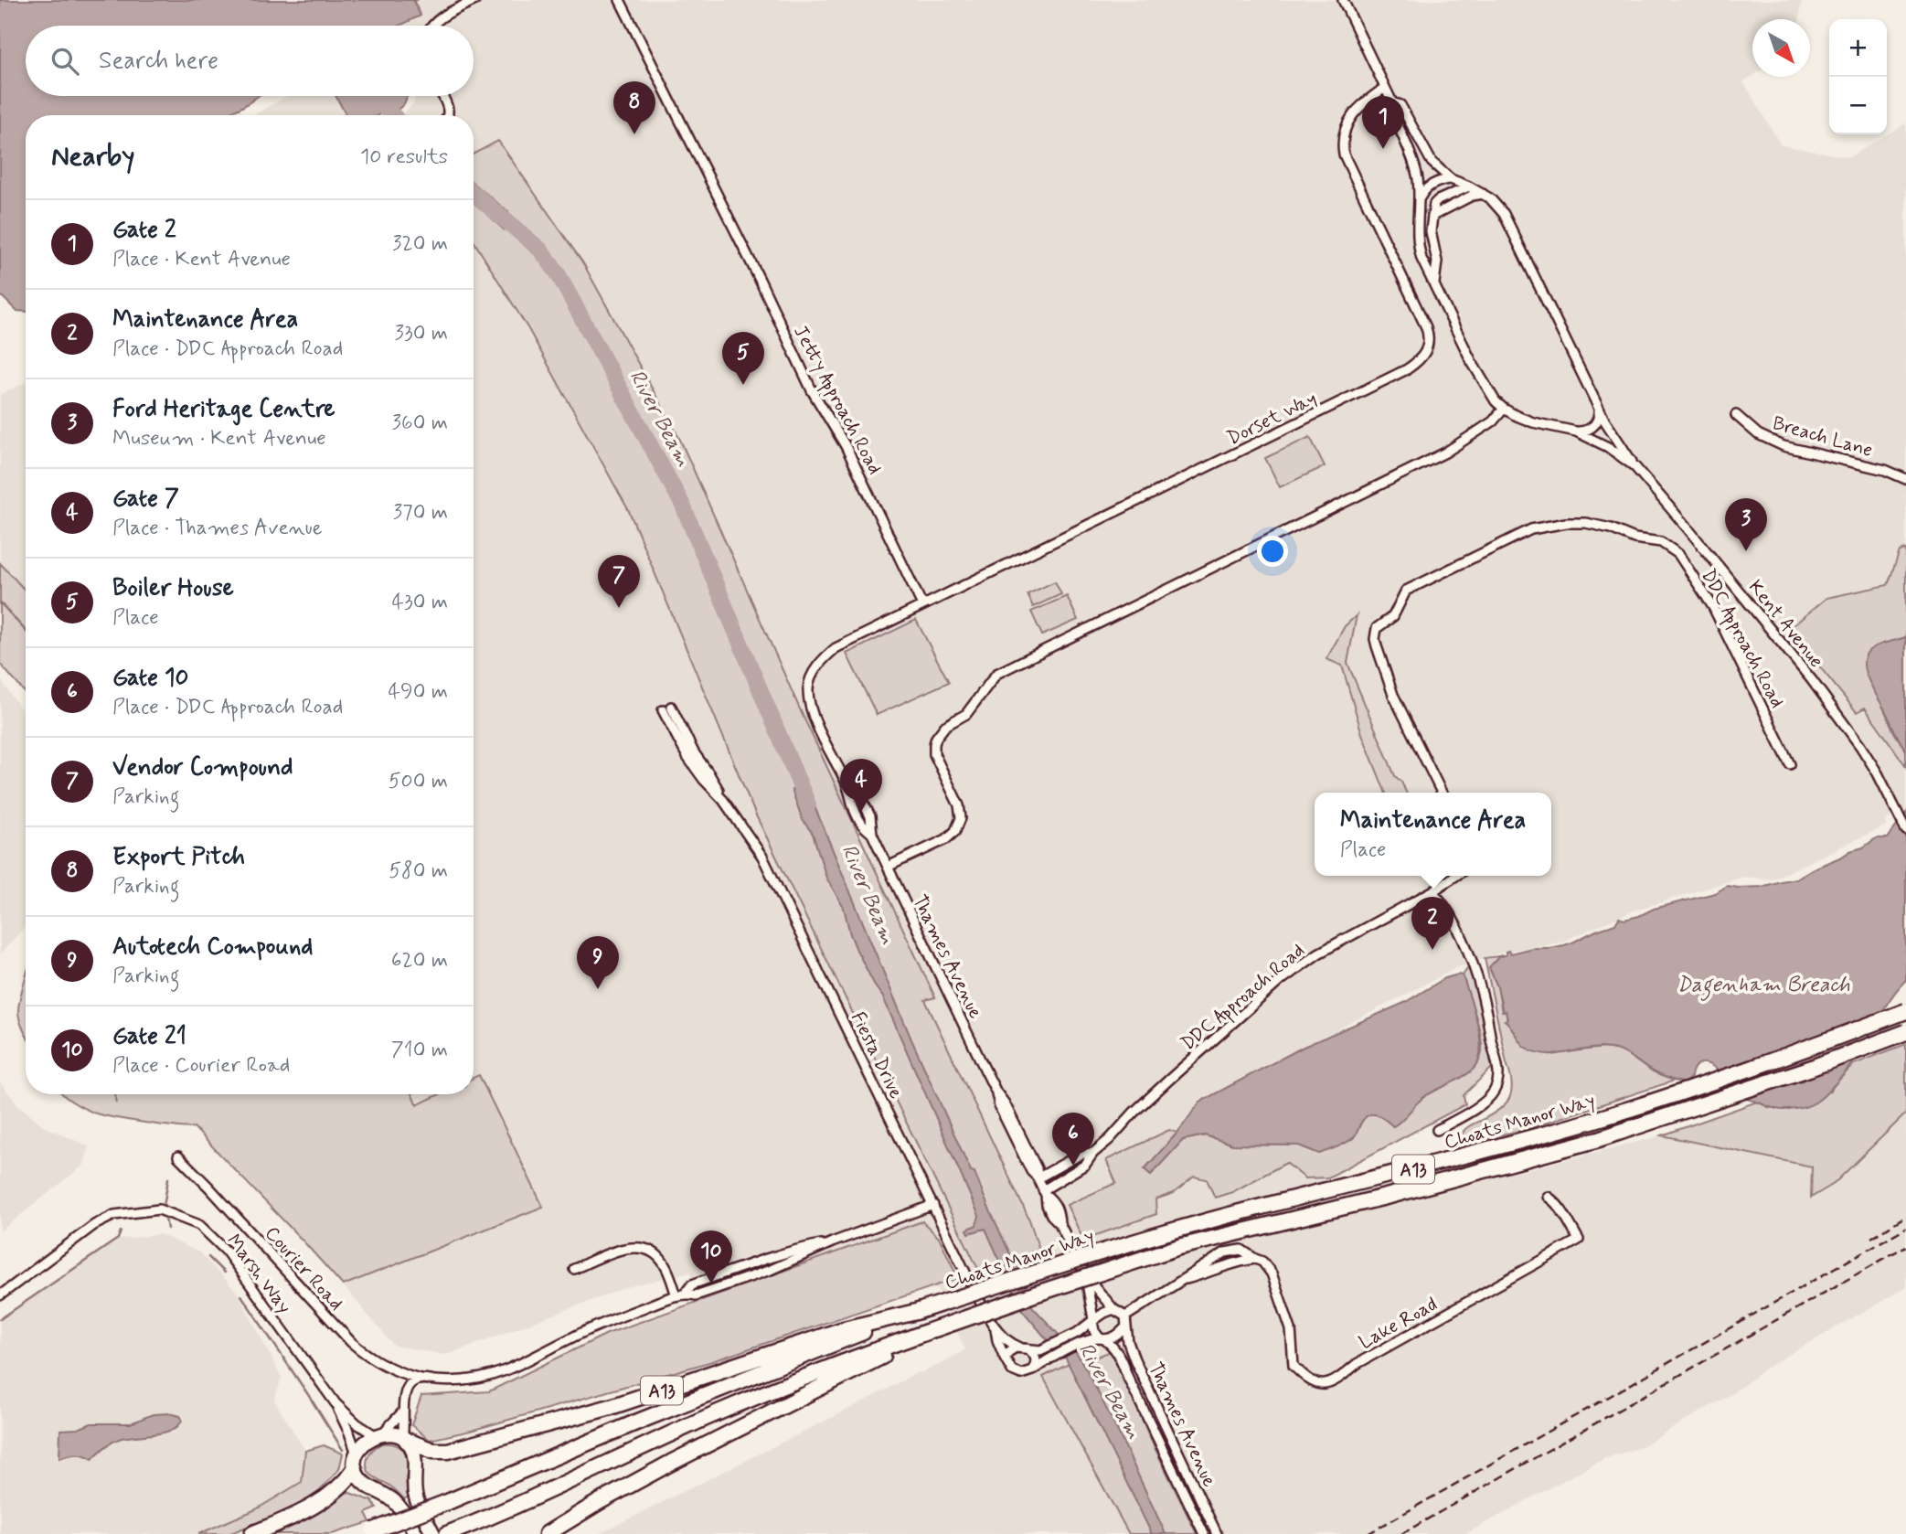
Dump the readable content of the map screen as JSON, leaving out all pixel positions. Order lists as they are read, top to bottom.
{
  "streets": {
    "highway": ["Choats Manor Way", "A13"],
    "street": [
      "Jetty Approach Road",
      "Dorset Way",
      "Breach Lane",
      "Kent Avenue",
      "DDC Approach Road",
      "Thames Avenue",
      "Fiesta Drive",
      "Courier Road",
      "Marsh Way",
      "Lake Road"
    ]
  },
  "crossings": [
    ["Jetty Approach Road", "Dorset Way"],
    ["Dorset Way", "Thames Avenue"],
    ["DDC Approach Road", "Thames Avenue"],
    ["Thames Avenue", "Lake Road"],
    ["Fiesta Drive", "Courier Road"],
    ["Choats Manor Way", "A13"]
  ],
  "water": ["River Beam", "Dagenham Breach"],
  "north": "bottom right",
  "page": {
    "map_buttons": ["+", "−"],
    "search": "Search here",
    "pins": [
      "8",
      "1",
      "5",
      "3",
      "7",
      "4",
      "2",
      "9",
      "6",
      "10"
    ],
    "heading": ["Nearby", "10 results"],
    "list": [
      {
        "mark": "1",
        "name": "Gate 2",
        "note": "Place · Kent Avenue",
        "value": "320 m"
      },
      {
        "mark": "2",
        "name": "Maintenance Area",
        "note": "Place · DDC Approach Road",
        "value": "330 m"
      },
      {
        "mark": "3",
        "name": "Ford Heritage Centre",
        "note": "Museum · Kent Avenue",
        "value": "360 m"
      },
      {
        "mark": "4",
        "name": "Gate 7",
        "note": "Place · Thames Avenue",
        "value": "370 m"
      },
      {
        "mark": "5",
        "name": "Boiler House",
        "note": "Place",
        "value": "430 m"
      },
      {
        "mark": "6",
        "name": "Gate 10",
        "note": "Place · DDC Approach Road",
        "value": "490 m"
      },
      {
        "mark": "7",
        "name": "Vendor Compound",
        "note": "Parking",
        "value": "500 m"
      },
      {
        "mark": "8",
        "name": "Export Pitch",
        "note": "Parking",
        "value": "580 m"
      },
      {
        "mark": "9",
        "name": "Autotech Compound",
        "note": "Parking",
        "value": "620 m"
      },
      {
        "mark": "10",
        "name": "Gate 21",
        "note": "Place · Courier Road",
        "value": "710 m"
      }
    ],
    "popup": ["Maintenance Area", "Place"]
  }
}
